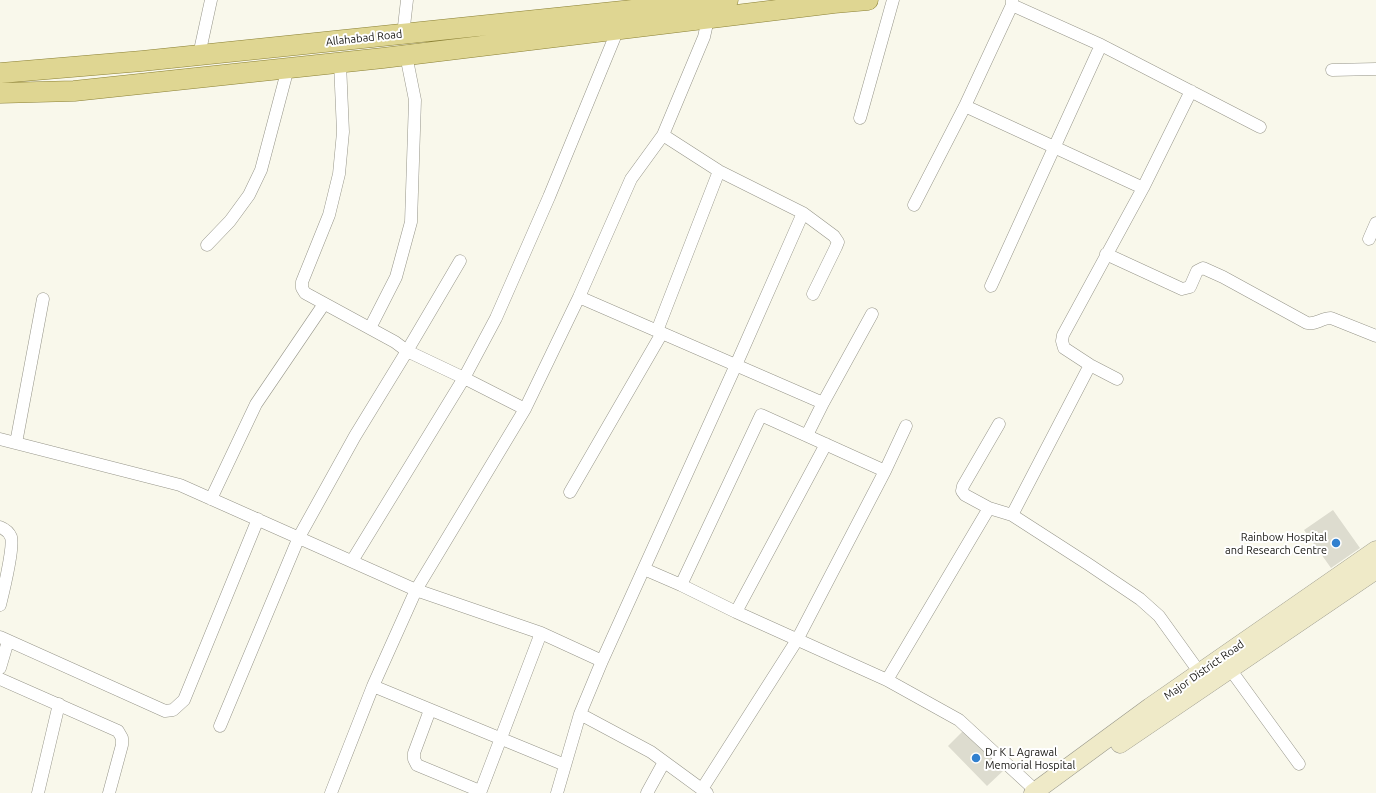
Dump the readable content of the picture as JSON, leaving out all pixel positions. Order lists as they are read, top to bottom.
{
  "streets": {
    "main road": ["Allahabad Road"],
    "street": ["Major District Road"]
  },
  "places": ["Rainbow Hospital and Research Centre", "Dr K L Agrawal Memorial Hospital"]
}
